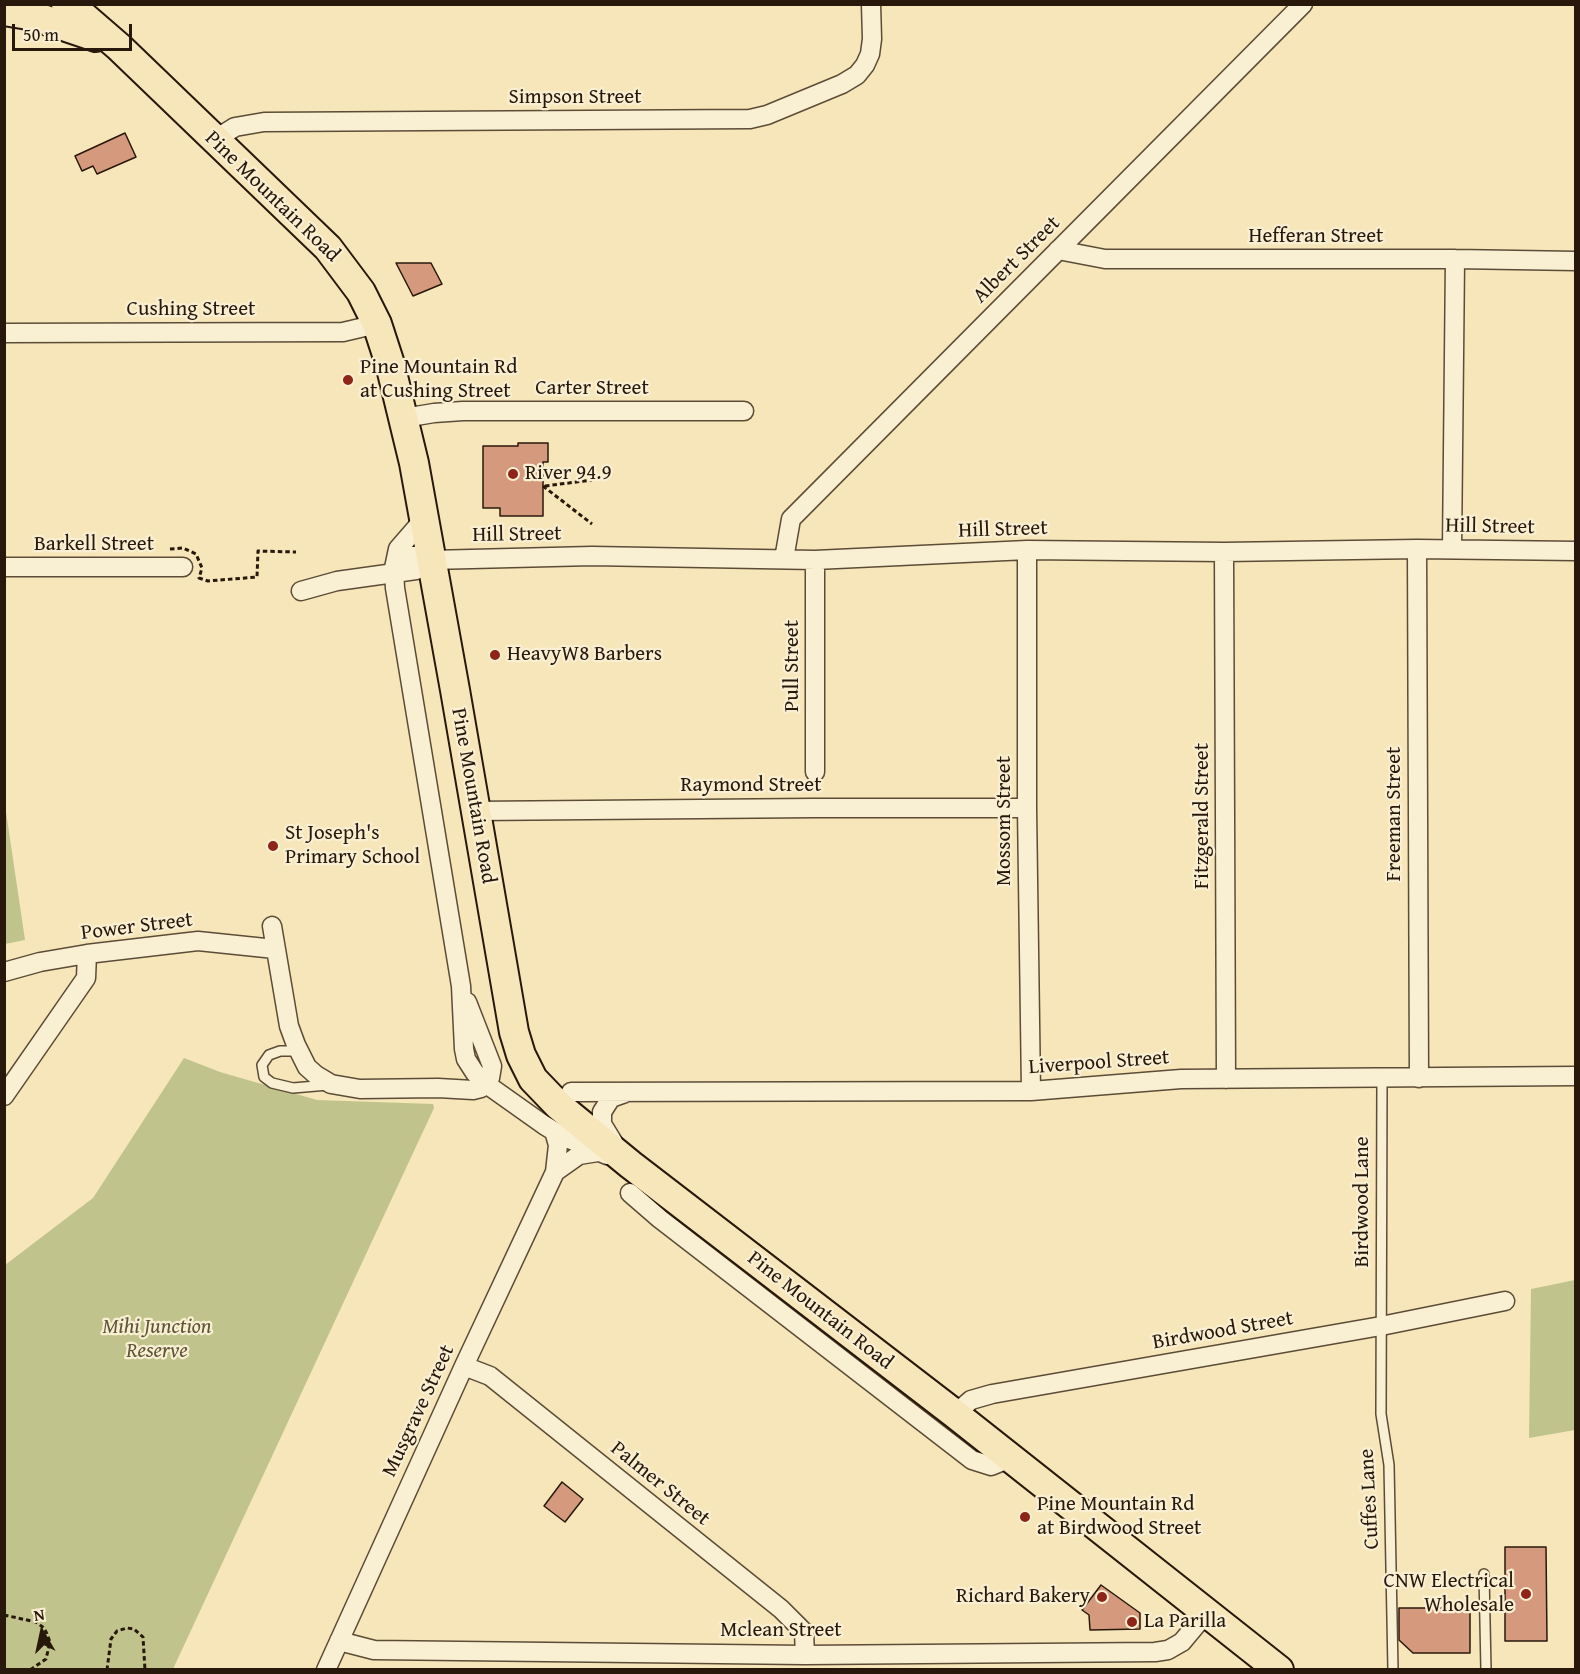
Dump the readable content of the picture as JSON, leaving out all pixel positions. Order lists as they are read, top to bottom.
{
  "streets": {
    "main road": ["Pine Mountain Road"],
    "street": [
      "Simpson Street",
      "Hefferan Street",
      "Albert Street",
      "Cushing Street",
      "Carter Street",
      "Hill Street",
      "Barkell Street",
      "Pull Street",
      "Raymond Street",
      "Freeman Street",
      "Fitzgerald Street",
      "Mossom Street",
      "Power Street",
      "Liverpool Street",
      "Birdwood Street",
      "Musgrave Street",
      "Palmer Street",
      "Mclean Street"
    ],
    "lane": ["Birdwood Lane", "Cuffes Lane"]
  },
  "crossings": [
    ["Simpson Street", "Pine Mountain Road"],
    ["Pine Mountain Road", "Cushing Street"],
    ["Pine Mountain Road", "Carter Street"],
    ["Pine Mountain Road", "Hill Street"],
    ["Pine Mountain Road", "Raymond Street"],
    ["Pine Mountain Road", "Birdwood Street"],
    ["Pine Mountain Road", "Musgrave Street"],
    ["Pine Mountain Road", "Mclean Street"],
    ["Hefferan Street", "Albert Street"],
    ["Albert Street", "Hill Street"],
    ["Hill Street", "Pull Street"],
    ["Hill Street", "Freeman Street"],
    ["Hill Street", "Fitzgerald Street"],
    ["Hill Street", "Mossom Street"],
    ["Raymond Street", "Mossom Street"],
    ["Freeman Street", "Liverpool Street"],
    ["Fitzgerald Street", "Liverpool Street"],
    ["Mossom Street", "Liverpool Street"],
    ["Liverpool Street", "Birdwood Lane"],
    ["Birdwood Lane", "Birdwood Street"],
    ["Birdwood Lane", "Cuffes Lane"],
    ["Birdwood Street", "Cuffes Lane"],
    ["Musgrave Street", "Palmer Street"],
    ["Musgrave Street", "Mclean Street"],
    ["Palmer Street", "Mclean Street"]
  ],
  "parks": ["Mihi Junction Reserve"],
  "places": [
    "Pine Mountain Rd at Cushing Street",
    "River 94.9",
    "HeavyW8 Barbers",
    "St Joseph's Primary School",
    "Pine Mountain Rd at Birdwood Street",
    "CNW Electrical Wholesale",
    "Richard Bakery",
    "La Parilla"
  ],
  "scale_bar": "50 m",
  "north": "top"
}
